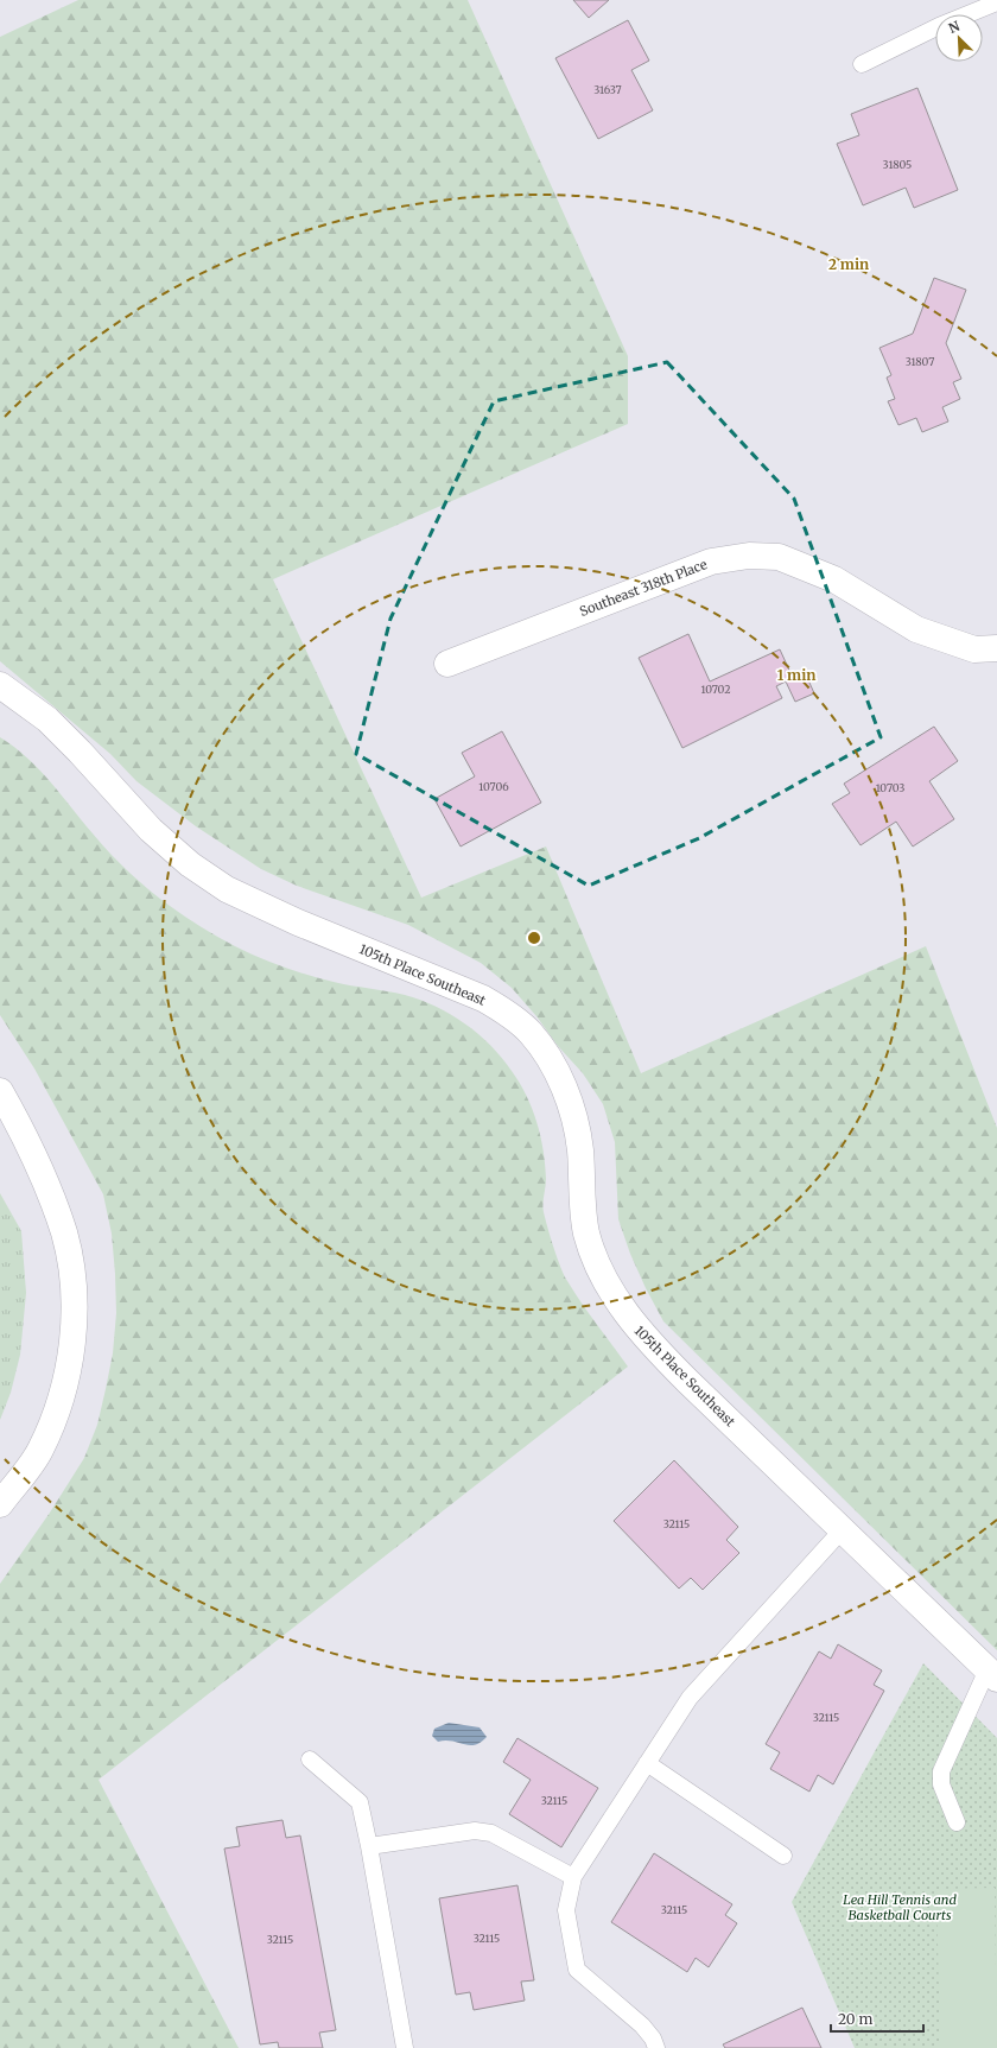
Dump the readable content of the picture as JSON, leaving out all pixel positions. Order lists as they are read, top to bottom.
{
  "streets": {
    "street": ["Southeast 318th Place", "105th Place Southeast"]
  },
  "parks": ["Lea Hill Tennis and Basketball Courts"],
  "house_numbers": [
    "31637",
    "31805",
    "31807",
    "10702",
    "10706",
    "10703",
    "32115",
    "32115",
    "32115",
    "32115",
    "32115",
    "32115"
  ],
  "scale_bar": "20 m",
  "north": "top left",
  "rings": ["2 min", "1 min"]
}
